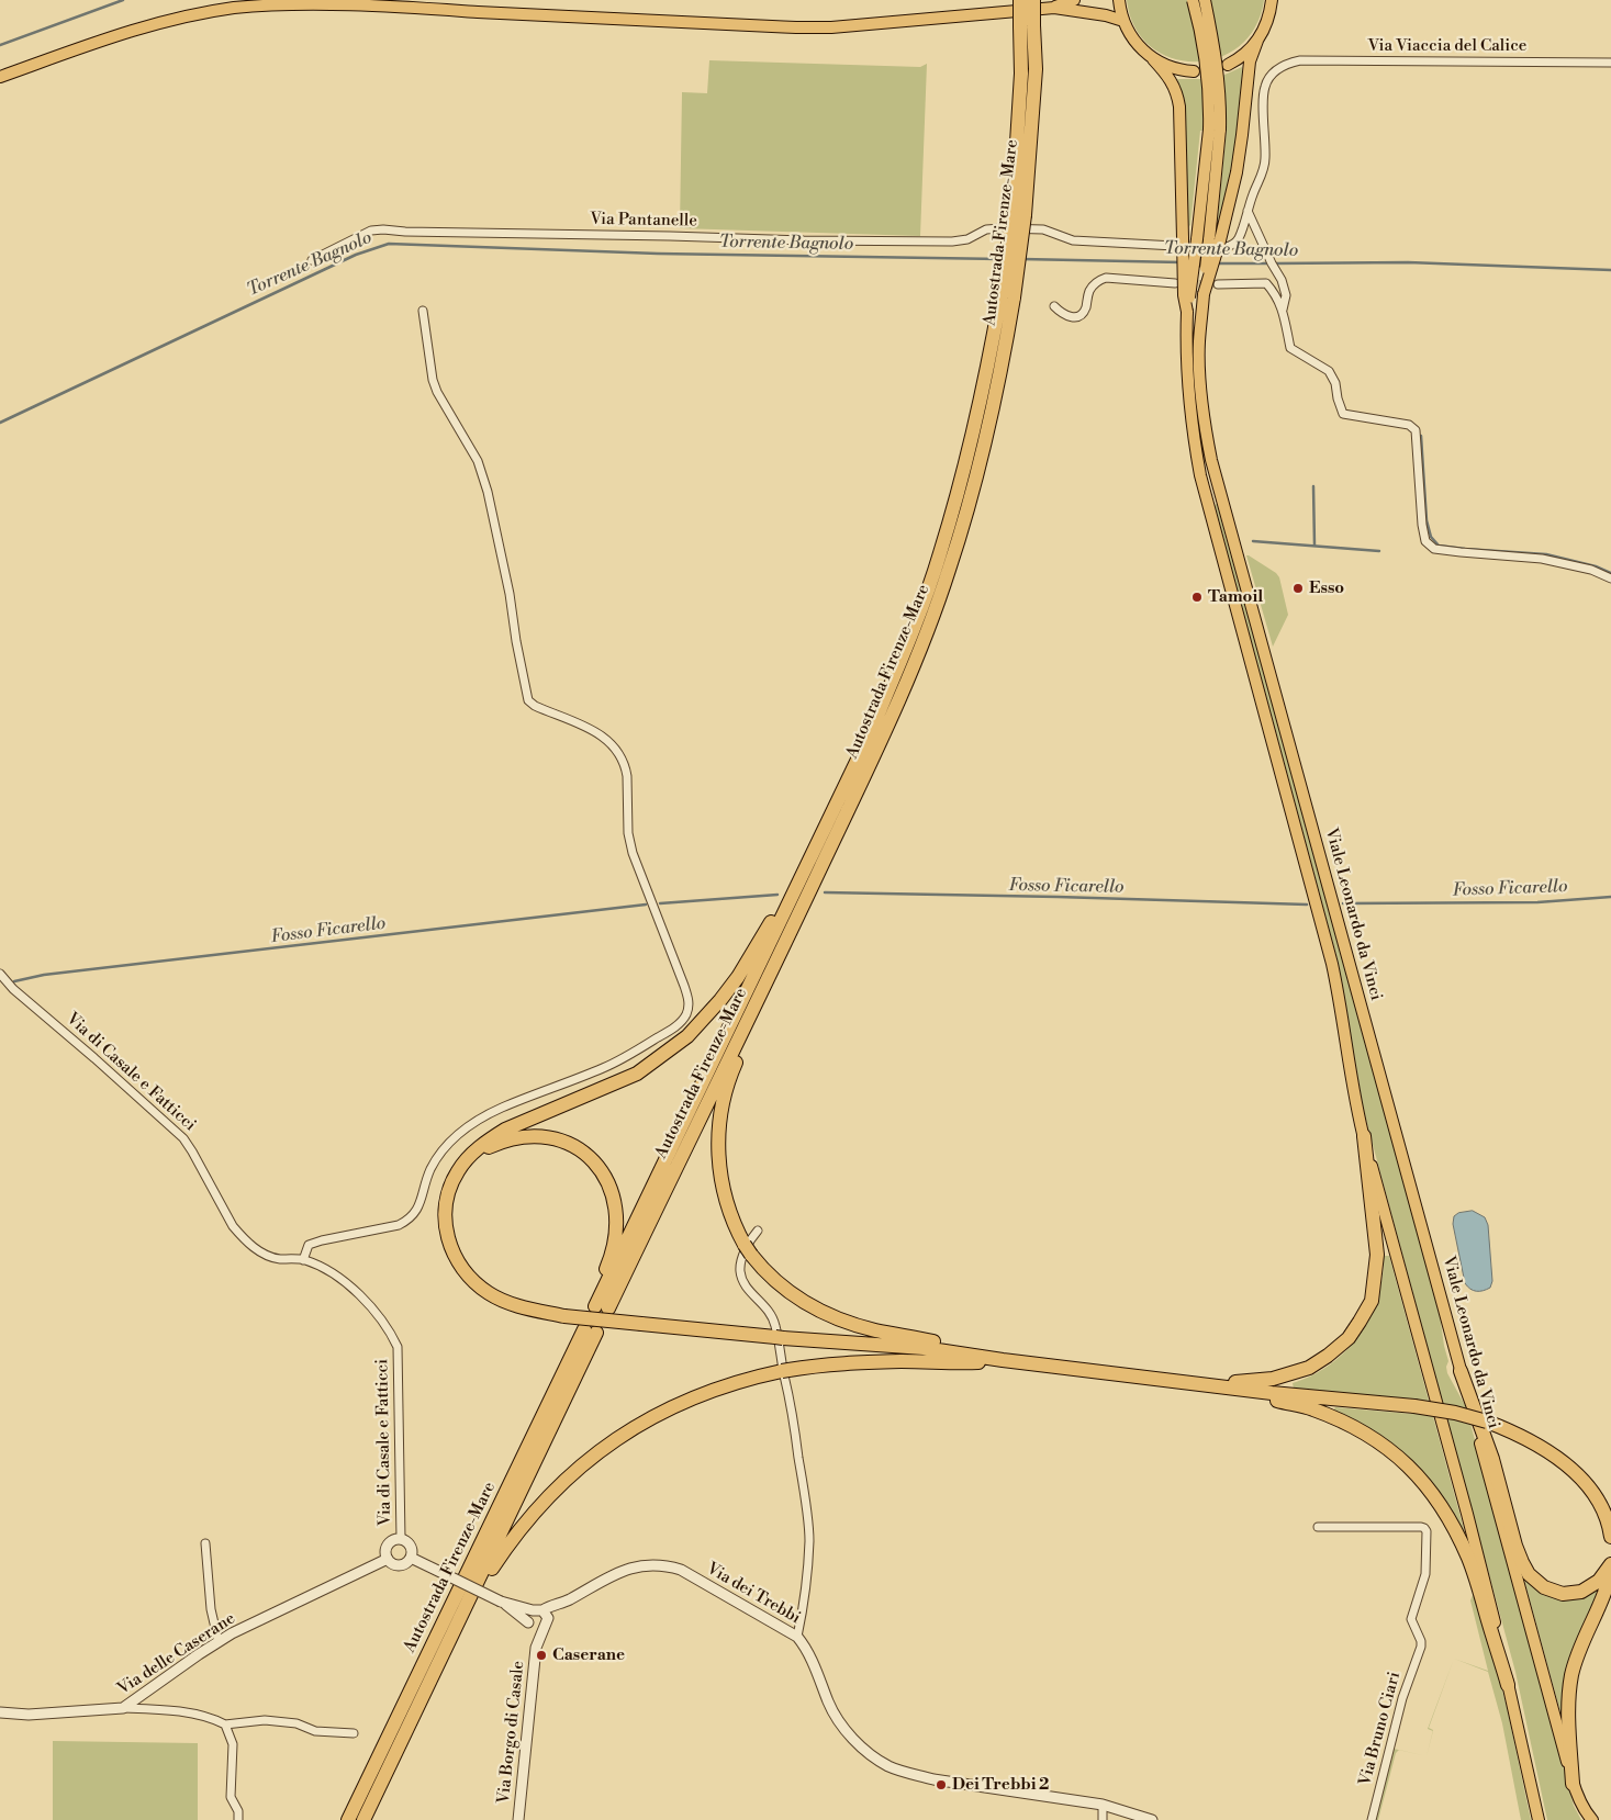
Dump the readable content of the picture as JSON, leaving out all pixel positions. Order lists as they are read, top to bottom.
{
  "streets": {
    "highway": ["Autostrada Firenze-Mare"],
    "main road": ["Viale Leonardo da Vinci"],
    "street": [
      "Via Viaccia del Calice",
      "Via Pantanelle",
      "Via di Casale e Fatticci",
      "Via dei Trebbi",
      "Via delle Caserane",
      "Via Bruno Ciari",
      "Via Borgo di Casale"
    ]
  },
  "crossings": [
    ["Via di Casale e Fatticci", "Via delle Caserane"],
    ["Via dei Trebbi", "Via Borgo di Casale"]
  ],
  "water": ["Torrente Bagnolo", "Fosso Ficarello"],
  "places": [
    "Esso",
    "Tamoil",
    "Caserane",
    "Dei Trebbi 2"
  ]
}
